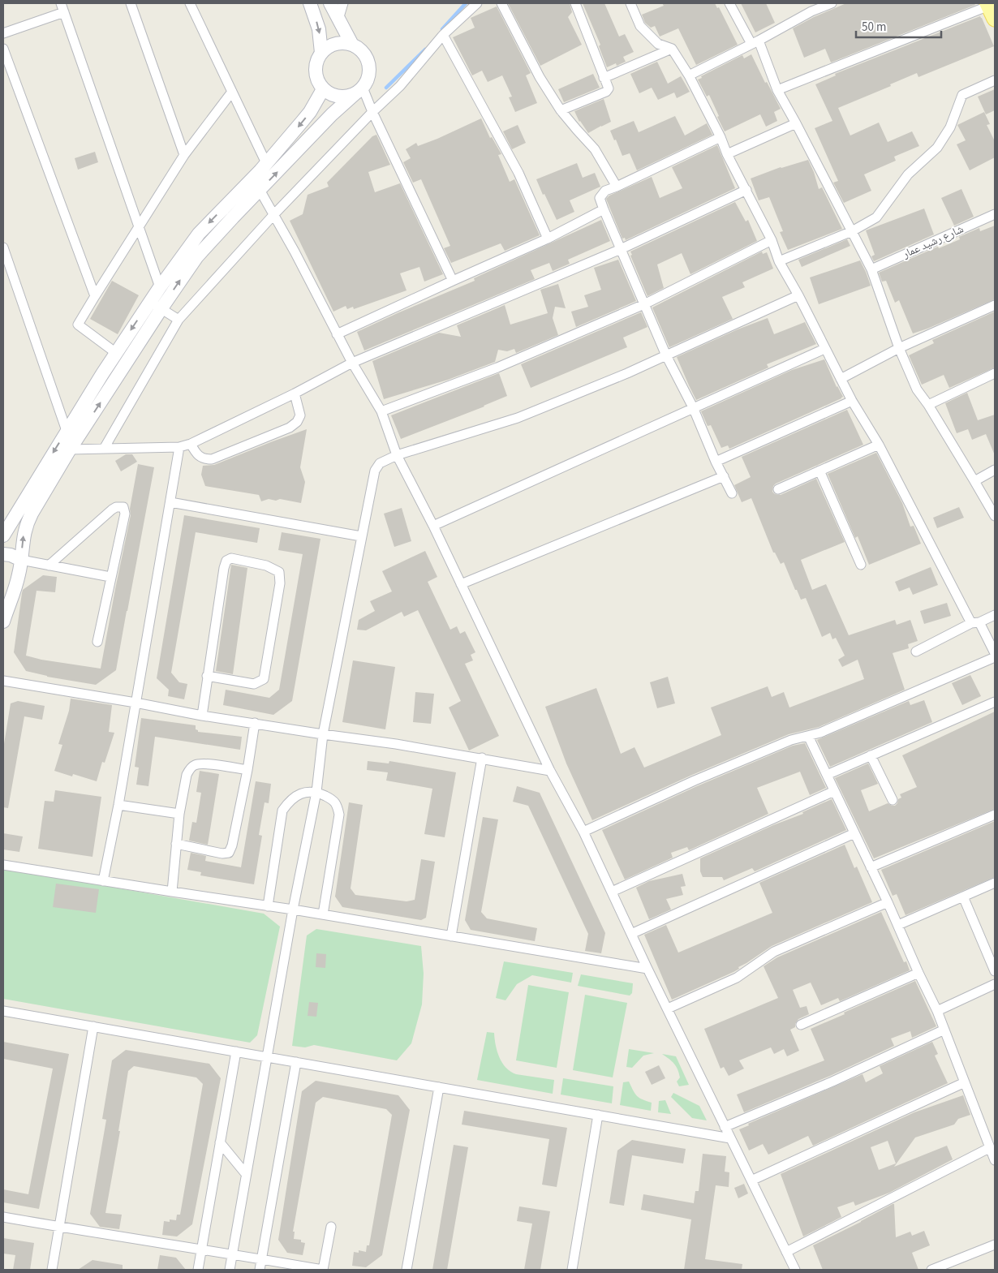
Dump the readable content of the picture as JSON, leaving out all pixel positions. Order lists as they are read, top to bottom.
{
  "streets": {
    "street": ["شارع رشيد عمار"]
  },
  "scale_bar": "50 m"
}
